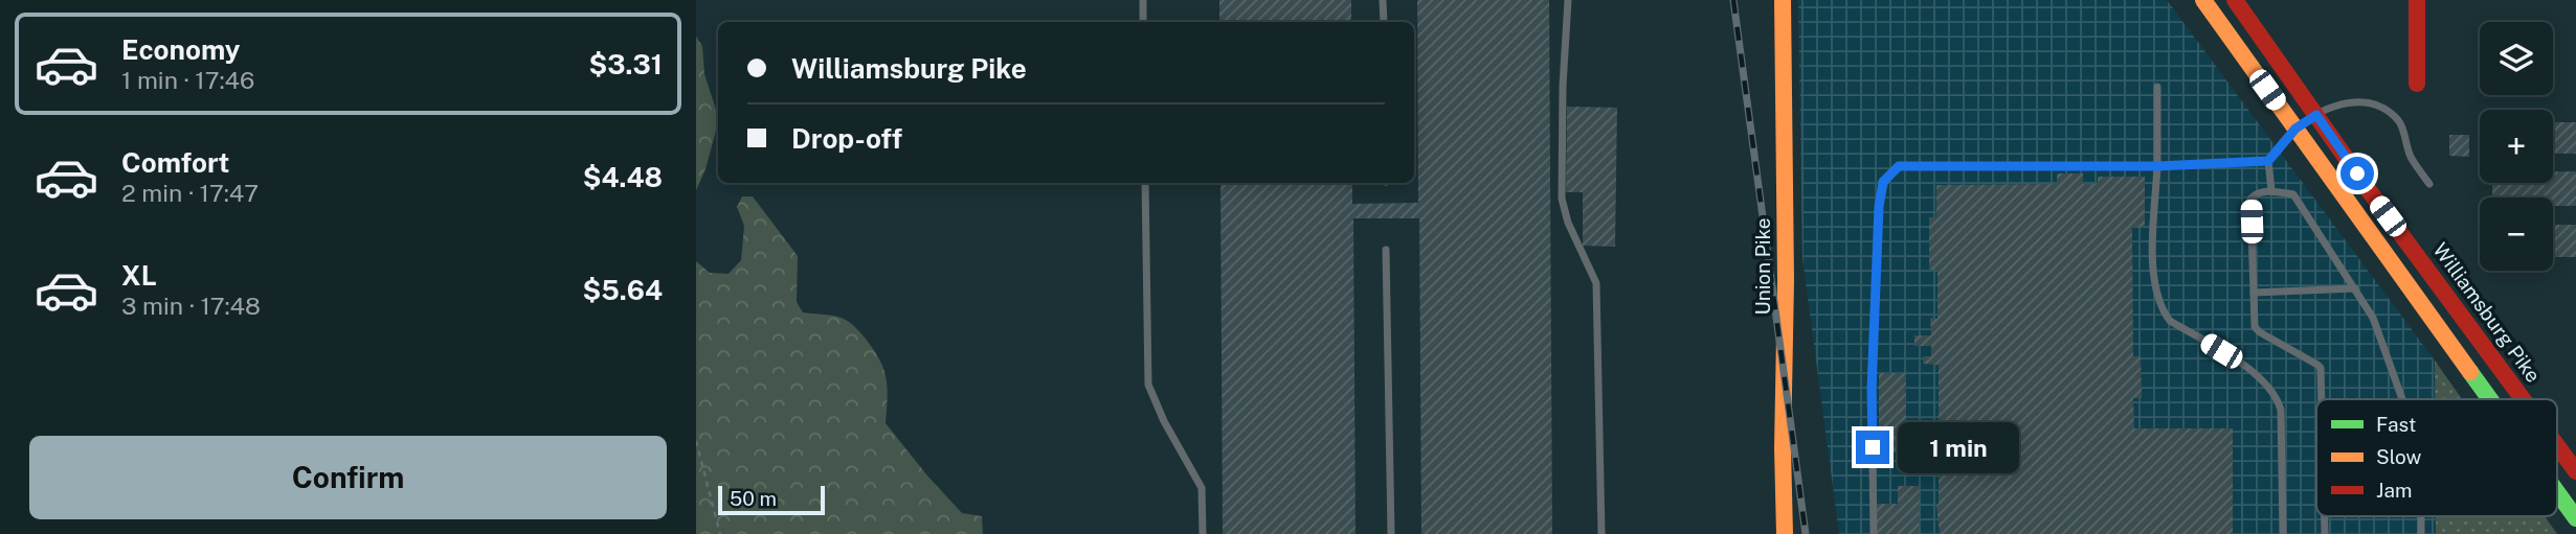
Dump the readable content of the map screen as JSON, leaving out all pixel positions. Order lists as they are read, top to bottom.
{
  "streets": {
    "main road": ["Union Pike", "Williamsburg Pike"]
  },
  "legend": ["Fast", "Slow", "Jam"],
  "scale_bar": "50 m",
  "page": {
    "list": [
      {
        "name": "Economy",
        "note": "1 min · 17:46",
        "value": "$3.31"
      },
      {
        "name": "Comfort",
        "note": "2 min · 17:47",
        "value": "$4.48"
      },
      {
        "name": "XL",
        "note": "3 min · 17:48",
        "value": "$5.64"
      }
    ],
    "map_buttons": ["+", "−"],
    "banner": ["Williamsburg Pike", "Drop-off"],
    "buttons": "Confirm",
    "bubble": "1 min",
    "scale": "50 m"
  }
}
